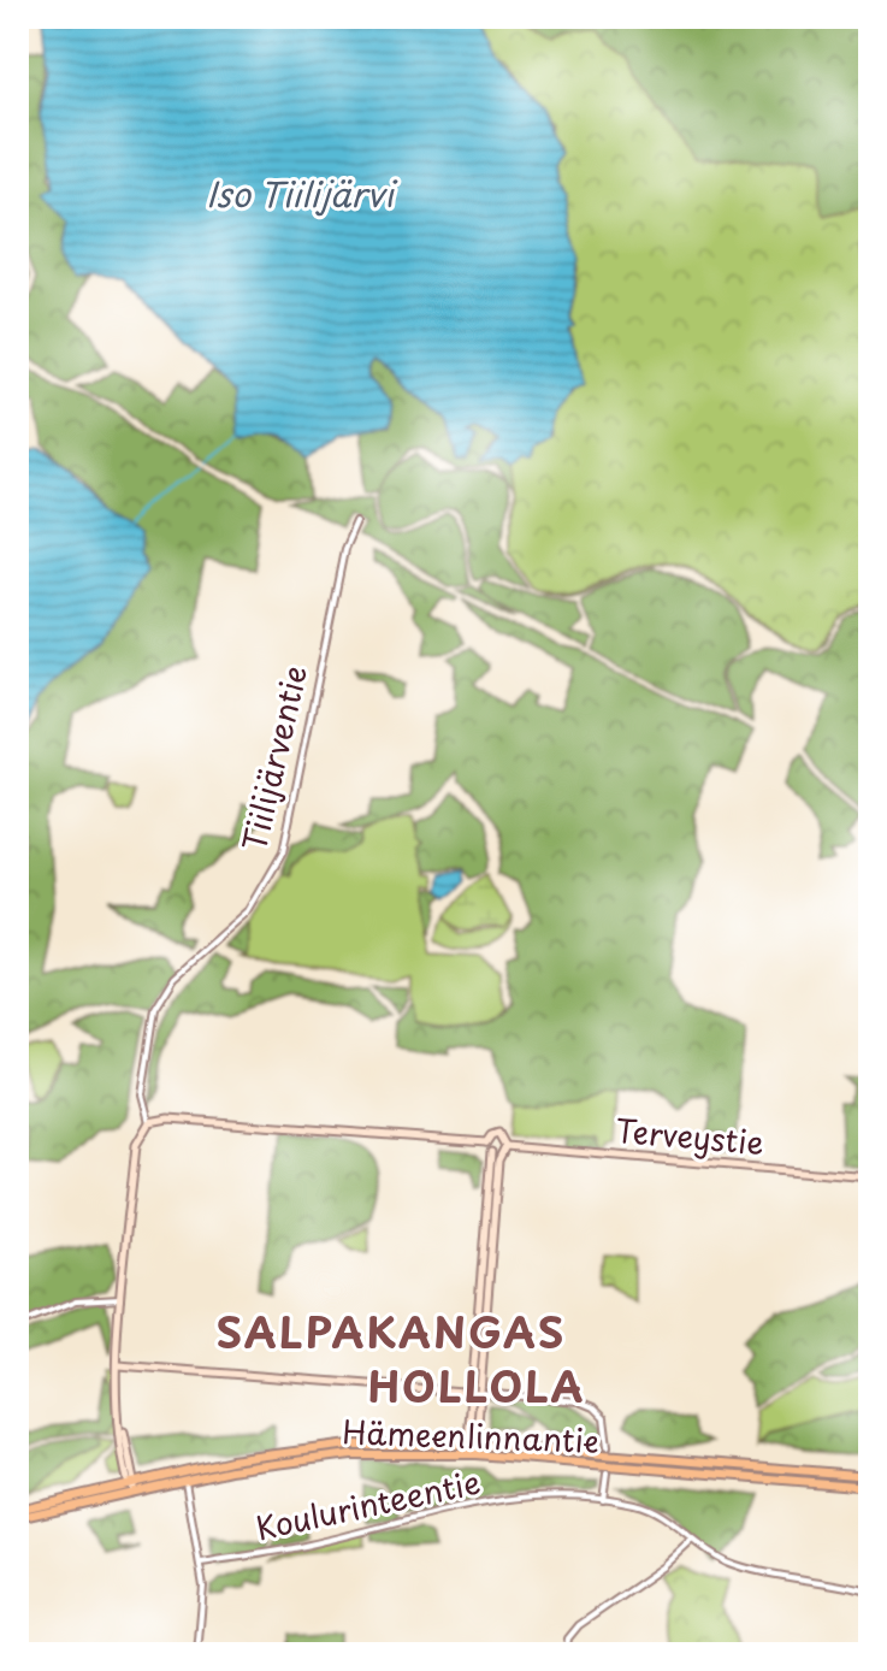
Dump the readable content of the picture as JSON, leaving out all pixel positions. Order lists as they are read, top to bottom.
{
  "streets": {
    "main road": ["Tiilijärventie", "Terveystie", "Hämeenlinnantie"],
    "street": ["Koulurinteentie"]
  },
  "crossings": [
    ["Tiilijärventie", "Hämeenlinnantie"]
  ],
  "districts": ["SALPAKANGAS", "HOLLOLA"],
  "water": ["Iso Tiilijärvi"]
}
